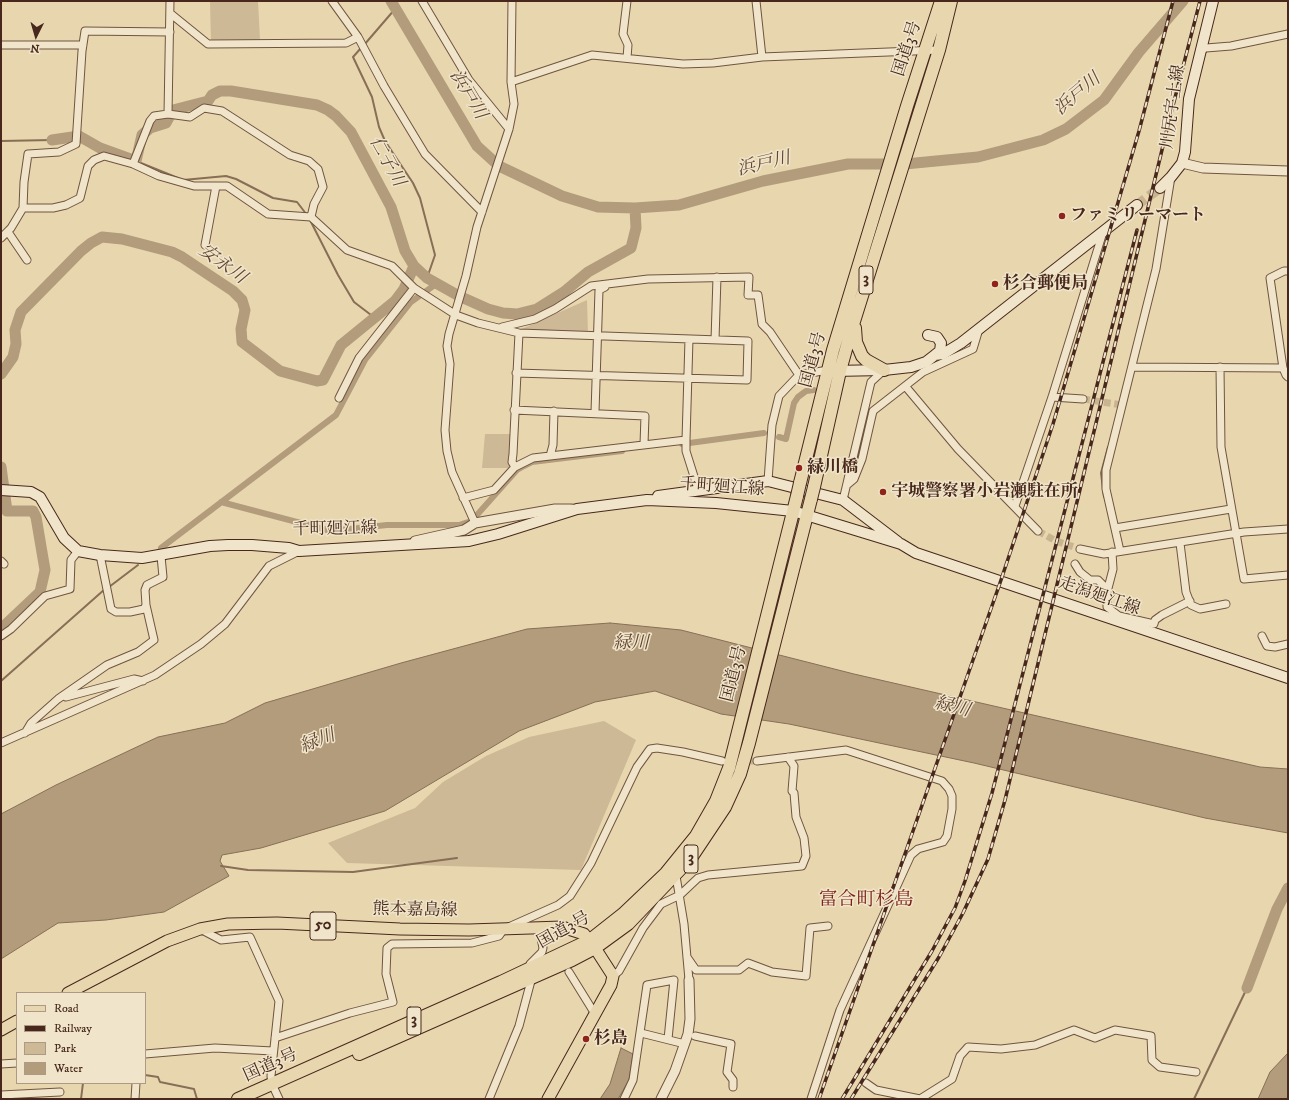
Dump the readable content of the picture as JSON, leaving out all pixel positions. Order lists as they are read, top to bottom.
{
  "streets": {
    "highway": ["国道3号", "3"],
    "main road": [
      "川尻宇土線",
      "千町廻江線",
      "走潟廻江線",
      "熊本嘉島線",
      "50"
    ]
  },
  "crossings": [
    ["国道3号", "千町廻江線"],
    ["国道3号", "走潟廻江線"],
    ["国道3号", "熊本嘉島線"],
    ["千町廻江線", "走潟廻江線"]
  ],
  "districts": ["富合町杉島"],
  "water": [
    "浜戸川",
    "仁子川",
    "安永川",
    "緑川"
  ],
  "places": [
    "ファミリーマート",
    "杉合郵便局",
    "緑川橋",
    "宇城警察署小岩瀬駐在所",
    "杉島"
  ],
  "legend": [
    "Road",
    "Railway",
    "Park",
    "Water"
  ],
  "north": "bottom"
}
